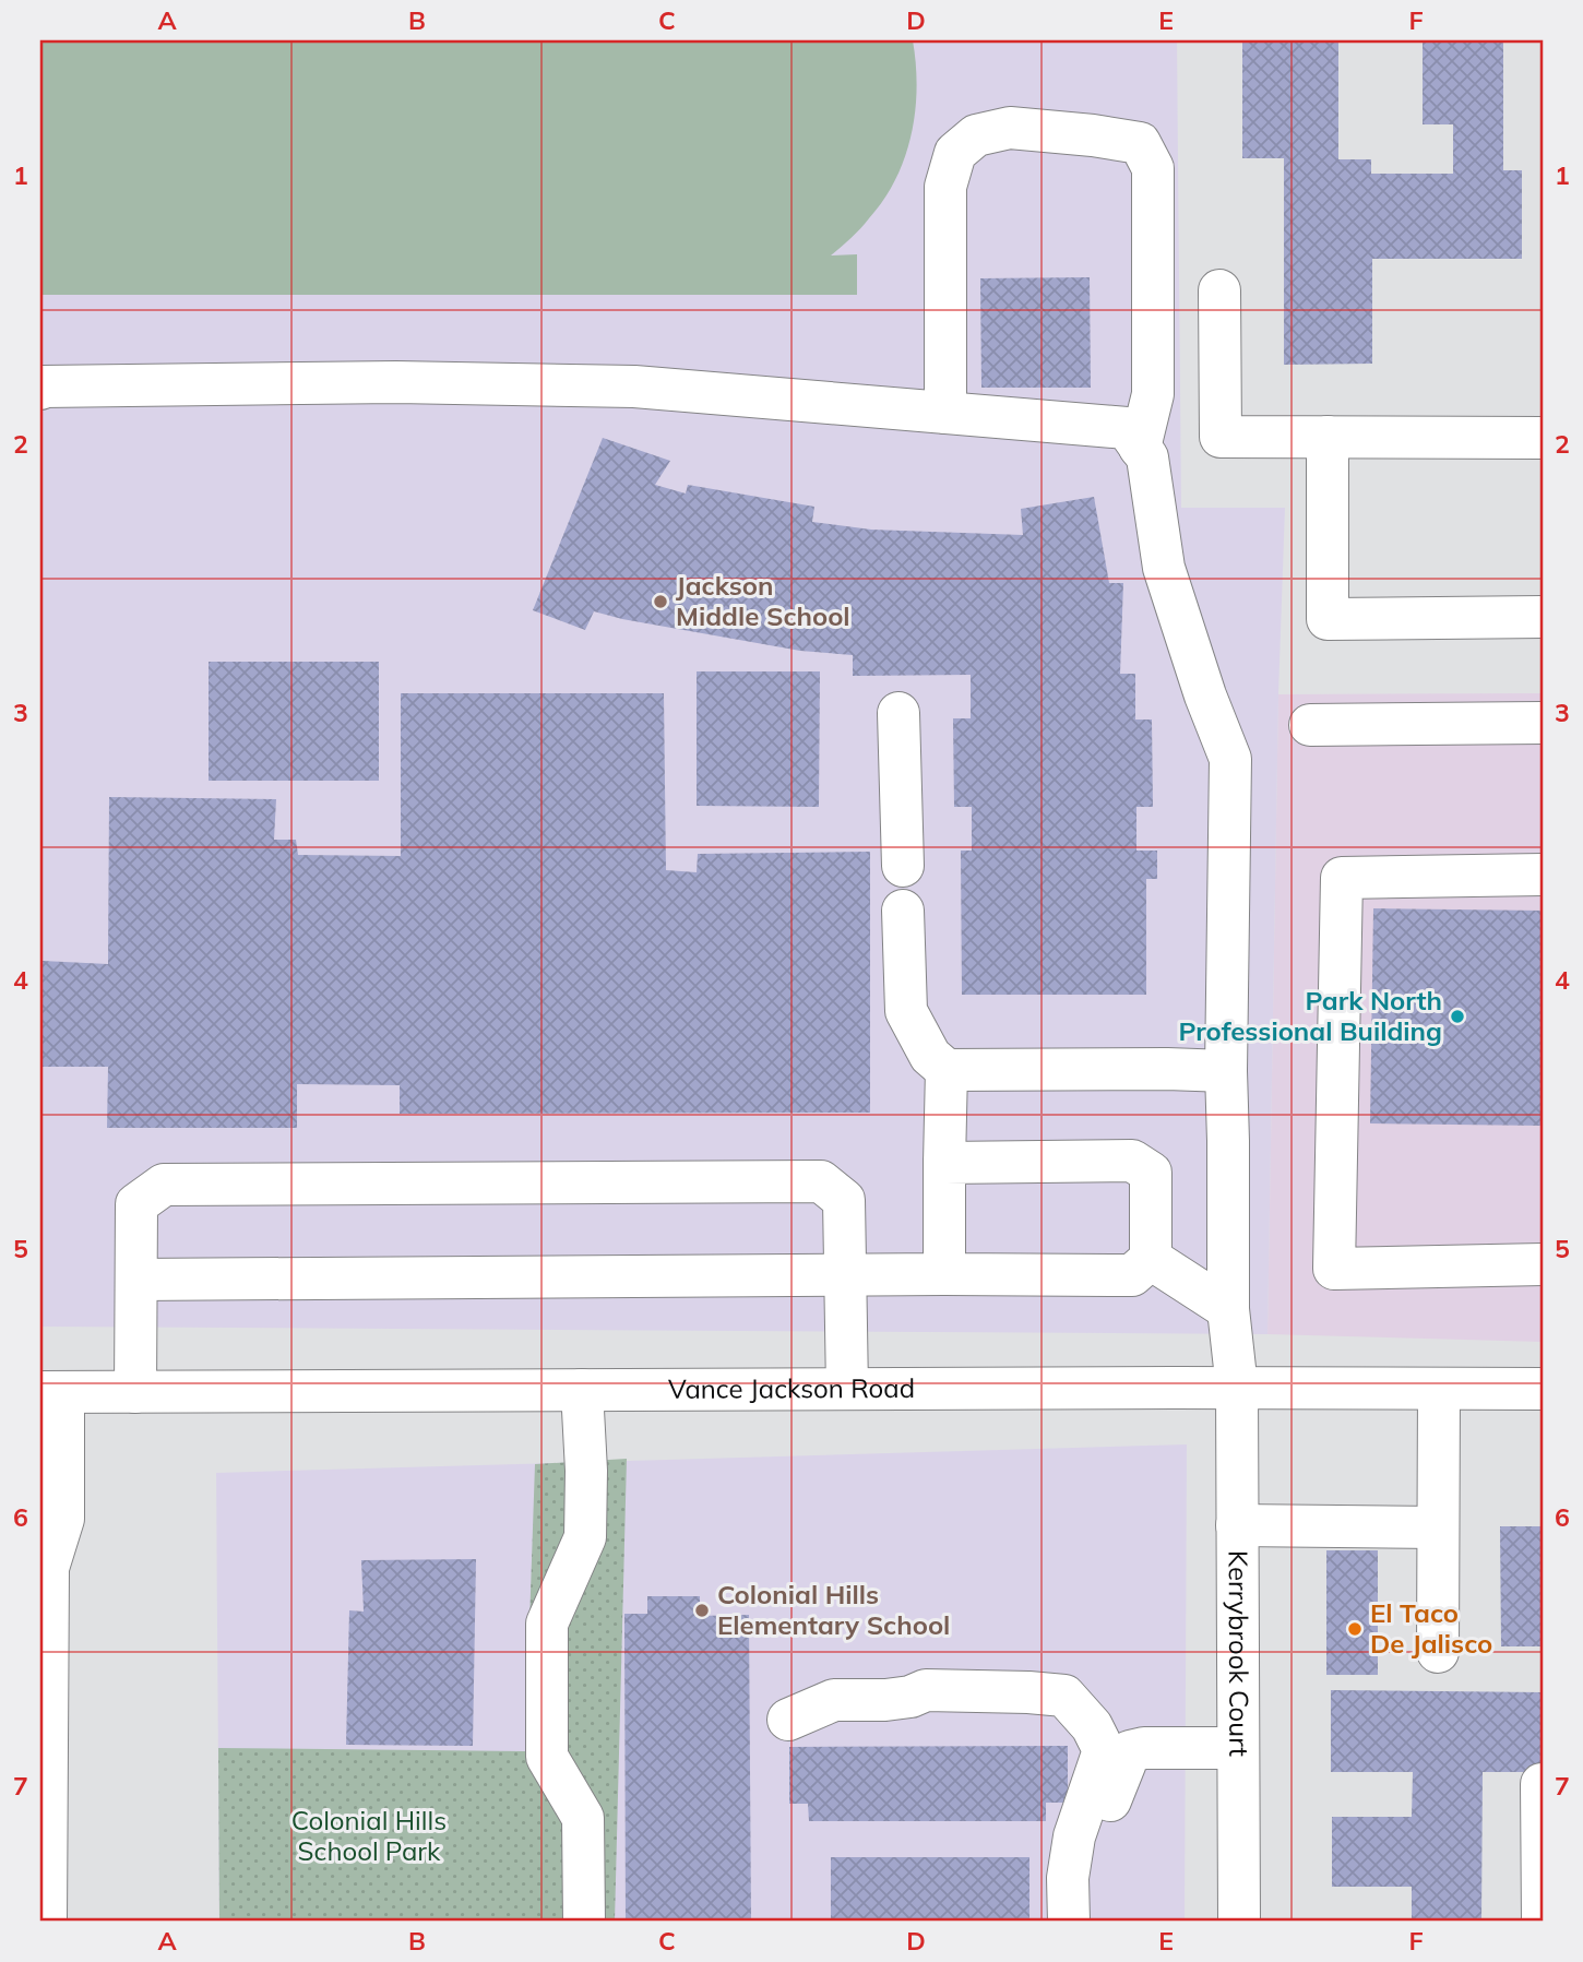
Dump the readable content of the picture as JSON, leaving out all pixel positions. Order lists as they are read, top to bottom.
{
  "streets": {
    "main road": ["Vance Jackson Road", "Kerrybrook Court"]
  },
  "crossings": [
    ["Vance Jackson Road", "Kerrybrook Court"]
  ],
  "parks": ["Colonial Hills School Park"],
  "places": [
    "Jackson Middle School",
    "Park North Professional Building",
    "Colonial Hills Elementary School",
    "El Taco De Jalisco"
  ],
  "grid": {
    "columns": [
      "A",
      "B",
      "C",
      "D",
      "E",
      "F"
    ],
    "rows": [
      "1",
      "2",
      "3",
      "4",
      "5",
      "6",
      "7"
    ]
  }
}
